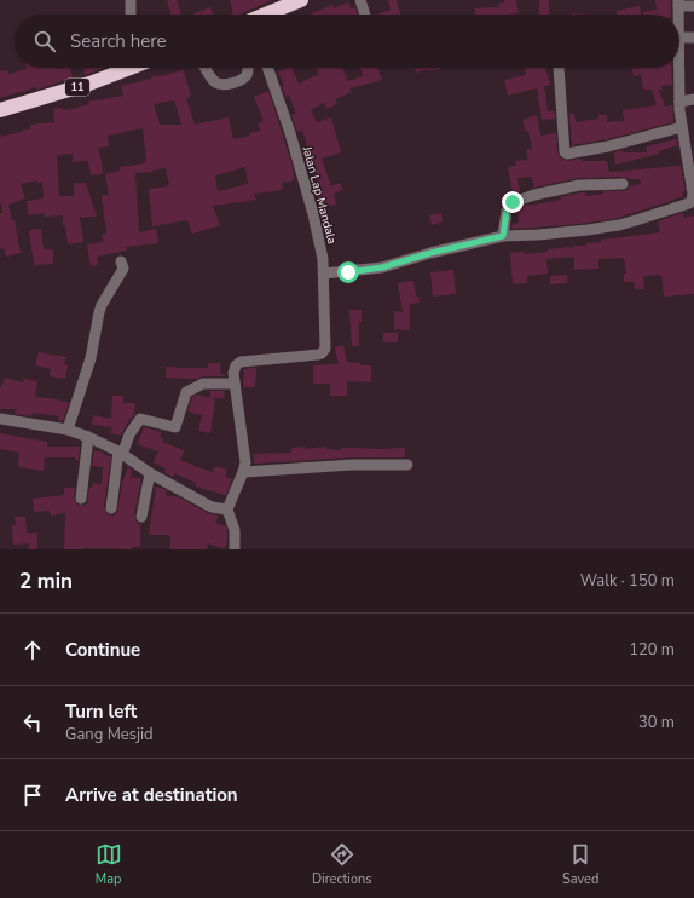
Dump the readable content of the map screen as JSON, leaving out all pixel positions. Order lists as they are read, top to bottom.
{
  "streets": {
    "highway": ["11"],
    "street": ["Jalan Lap Mandala"]
  },
  "page": {
    "search": "Search here",
    "heading": ["2 min", "Walk · 150 m"],
    "list": [
      ["Continue", "120 m"],
      ["Turn left", "Gang Mesjid", "30 m"],
      "Arrive at destination"
    ],
    "nav": ["Map", "Directions", "Saved"]
  }
}
